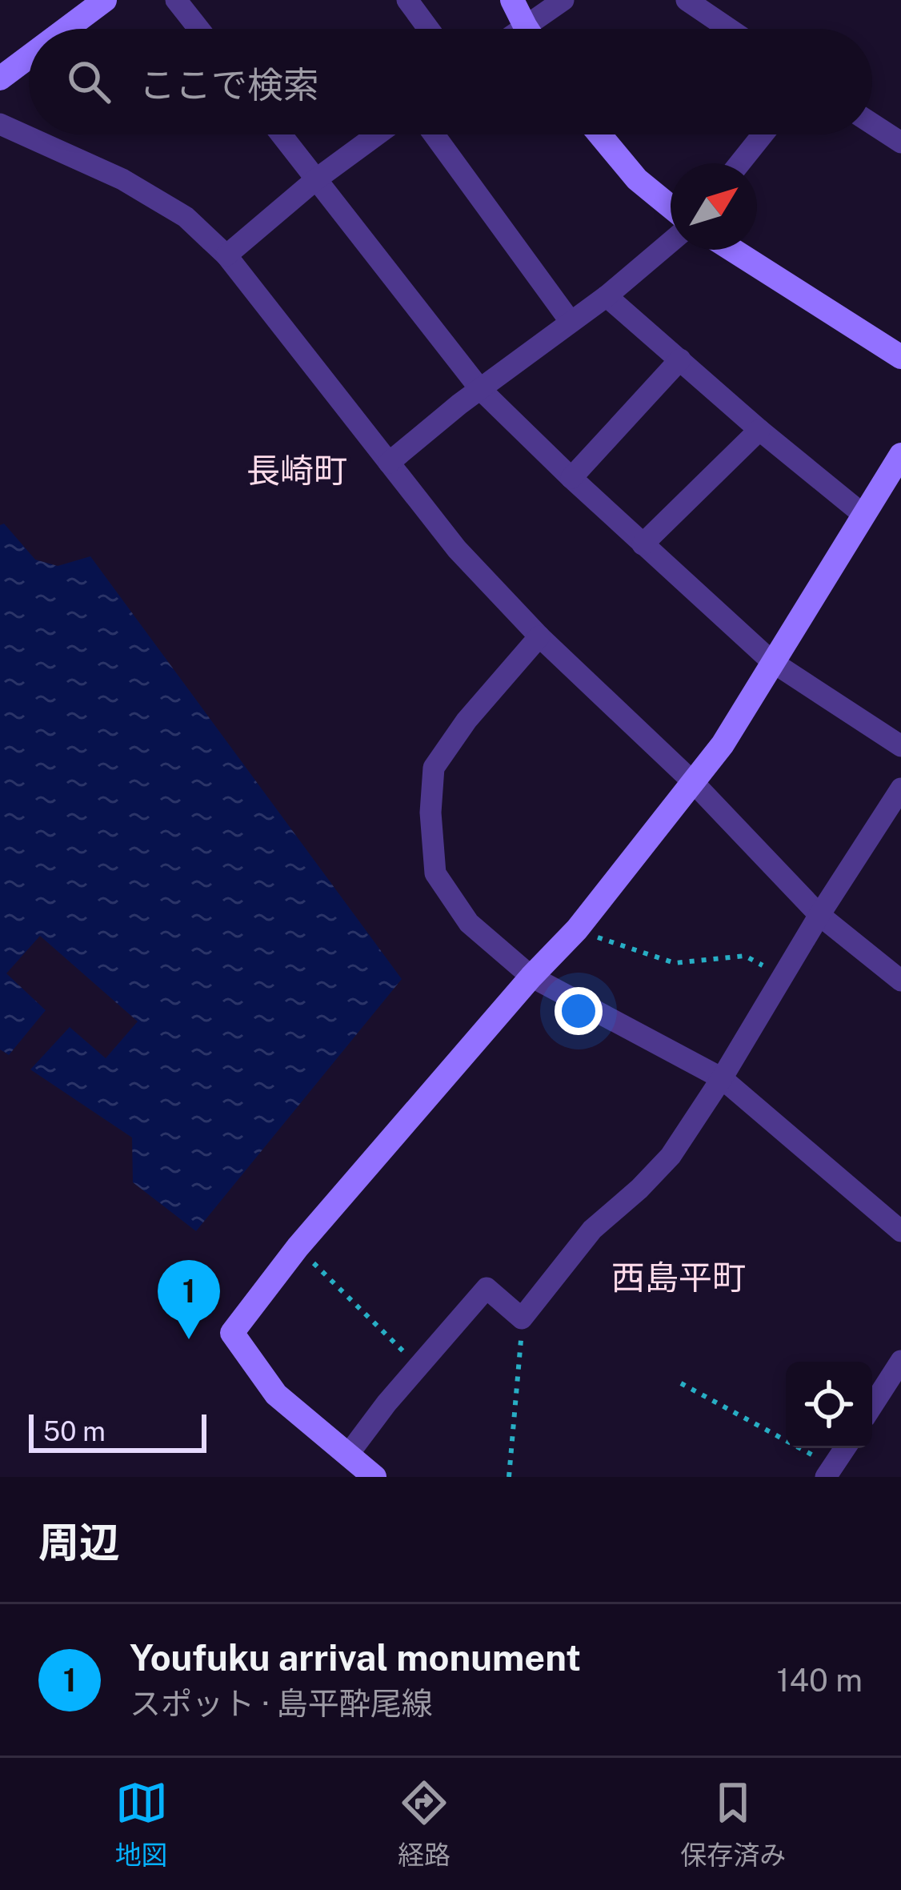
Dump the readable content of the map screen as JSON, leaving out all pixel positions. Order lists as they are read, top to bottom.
{
  "districts": ["長崎町", "西島平町"],
  "scale_bar": "50 m",
  "north": "top right",
  "page": {
    "search": "ここで検索",
    "pins": "1",
    "scale": "50 m",
    "heading": "周辺",
    "list": [
      {
        "mark": "1",
        "name": "Youfuku arrival monument",
        "note": "スポット · 島平酔尾線",
        "value": "140 m"
      }
    ],
    "nav": ["地図", "経路", "保存済み"]
  }
}
